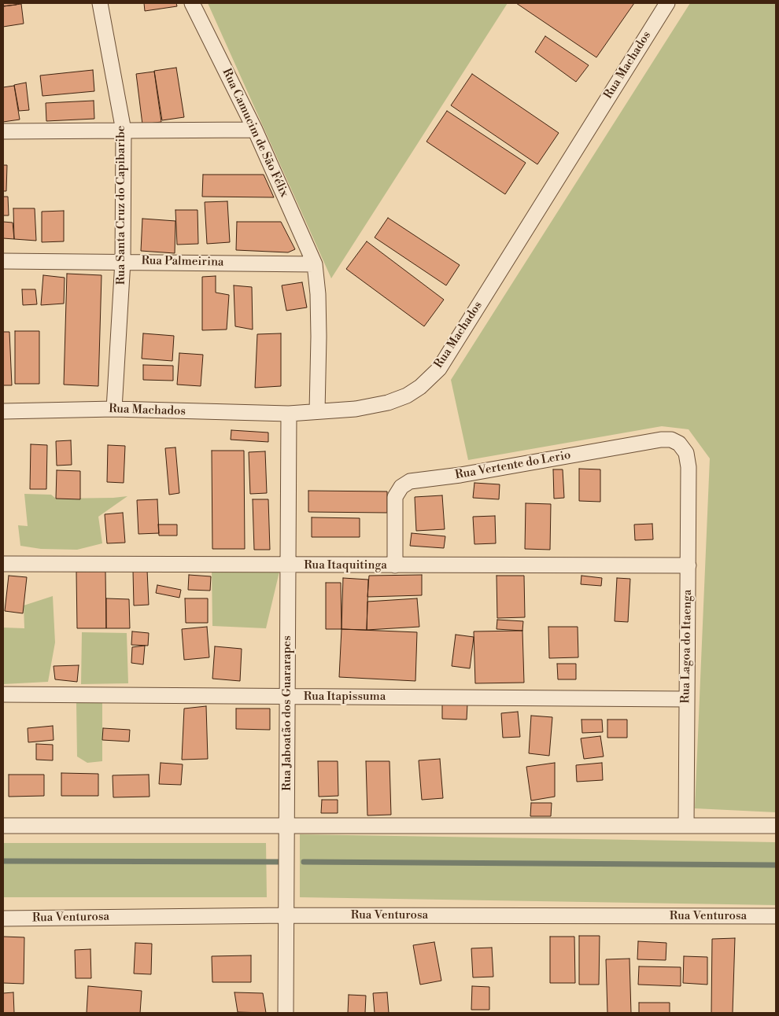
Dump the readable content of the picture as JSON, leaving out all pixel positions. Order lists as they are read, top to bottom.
{
  "streets": {
    "street": [
      "Rua Machados",
      "Rua Camucim de São Félix",
      "Rua Santa Cruz do Capibaribe",
      "Rua Palmeirina",
      "Rua Vertente do Lerio",
      "Rua Itaquitinga",
      "Rua Lagoa do Itaenga",
      "Rua Itapissuma",
      "Rua Jaboatão dos Guararapes",
      "Rua Venturosa"
    ]
  },
  "crossings": [
    ["Rua Machados", "Rua Camucim de São Félix"],
    ["Rua Machados", "Rua Santa Cruz do Capibaribe"],
    ["Rua Machados", "Rua Jaboatão dos Guararapes"],
    ["Rua Camucim de São Félix", "Rua Palmeirina"],
    ["Rua Santa Cruz do Capibaribe", "Rua Palmeirina"],
    ["Rua Vertente do Lerio", "Rua Itaquitinga"],
    ["Rua Vertente do Lerio", "Rua Lagoa do Itaenga"],
    ["Rua Itaquitinga", "Rua Lagoa do Itaenga"],
    ["Rua Itaquitinga", "Rua Jaboatão dos Guararapes"],
    ["Rua Lagoa do Itaenga", "Rua Itapissuma"],
    ["Rua Itapissuma", "Rua Jaboatão dos Guararapes"],
    ["Rua Jaboatão dos Guararapes", "Rua Venturosa"]
  ]
}
